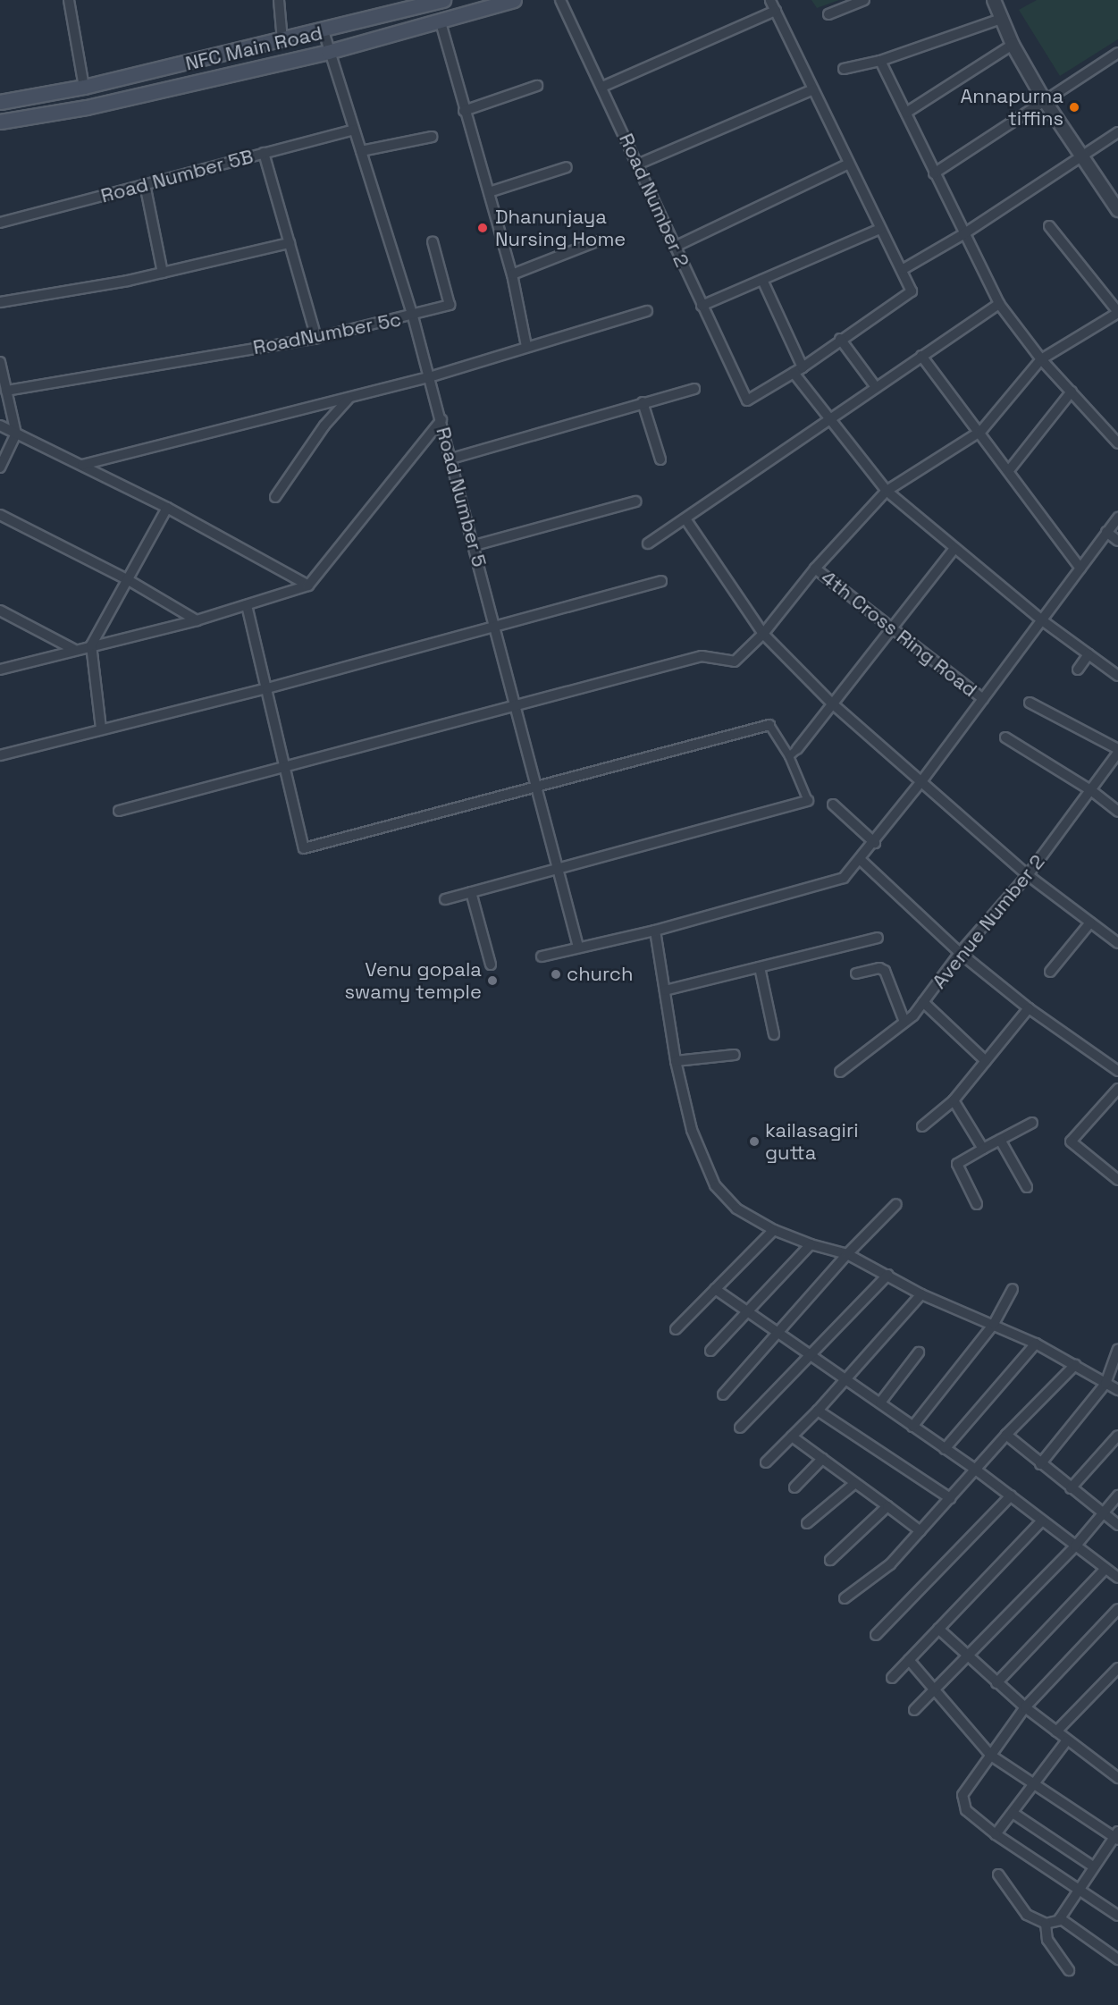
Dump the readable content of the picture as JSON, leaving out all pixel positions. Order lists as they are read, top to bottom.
{
  "streets": {
    "main road": ["NFC Main Road"],
    "street": [
      "Road Number 5B",
      "Road Number 2",
      "RoadNumber 5c",
      "Road Number 5",
      "4th Cross Ring Road",
      "Avenue Number 2"
    ]
  },
  "crossings": [
    ["NFC Main Road", "Road Number 5"],
    ["Road Number 5B", "Road Number 5"],
    ["RoadNumber 5c", "Road Number 5"]
  ],
  "places": [
    "Annapurna tiffins",
    "Dhanunjaya Nursing Home",
    "church",
    "Venu gopala swamy temple",
    "kailasagiri gutta"
  ]
}
